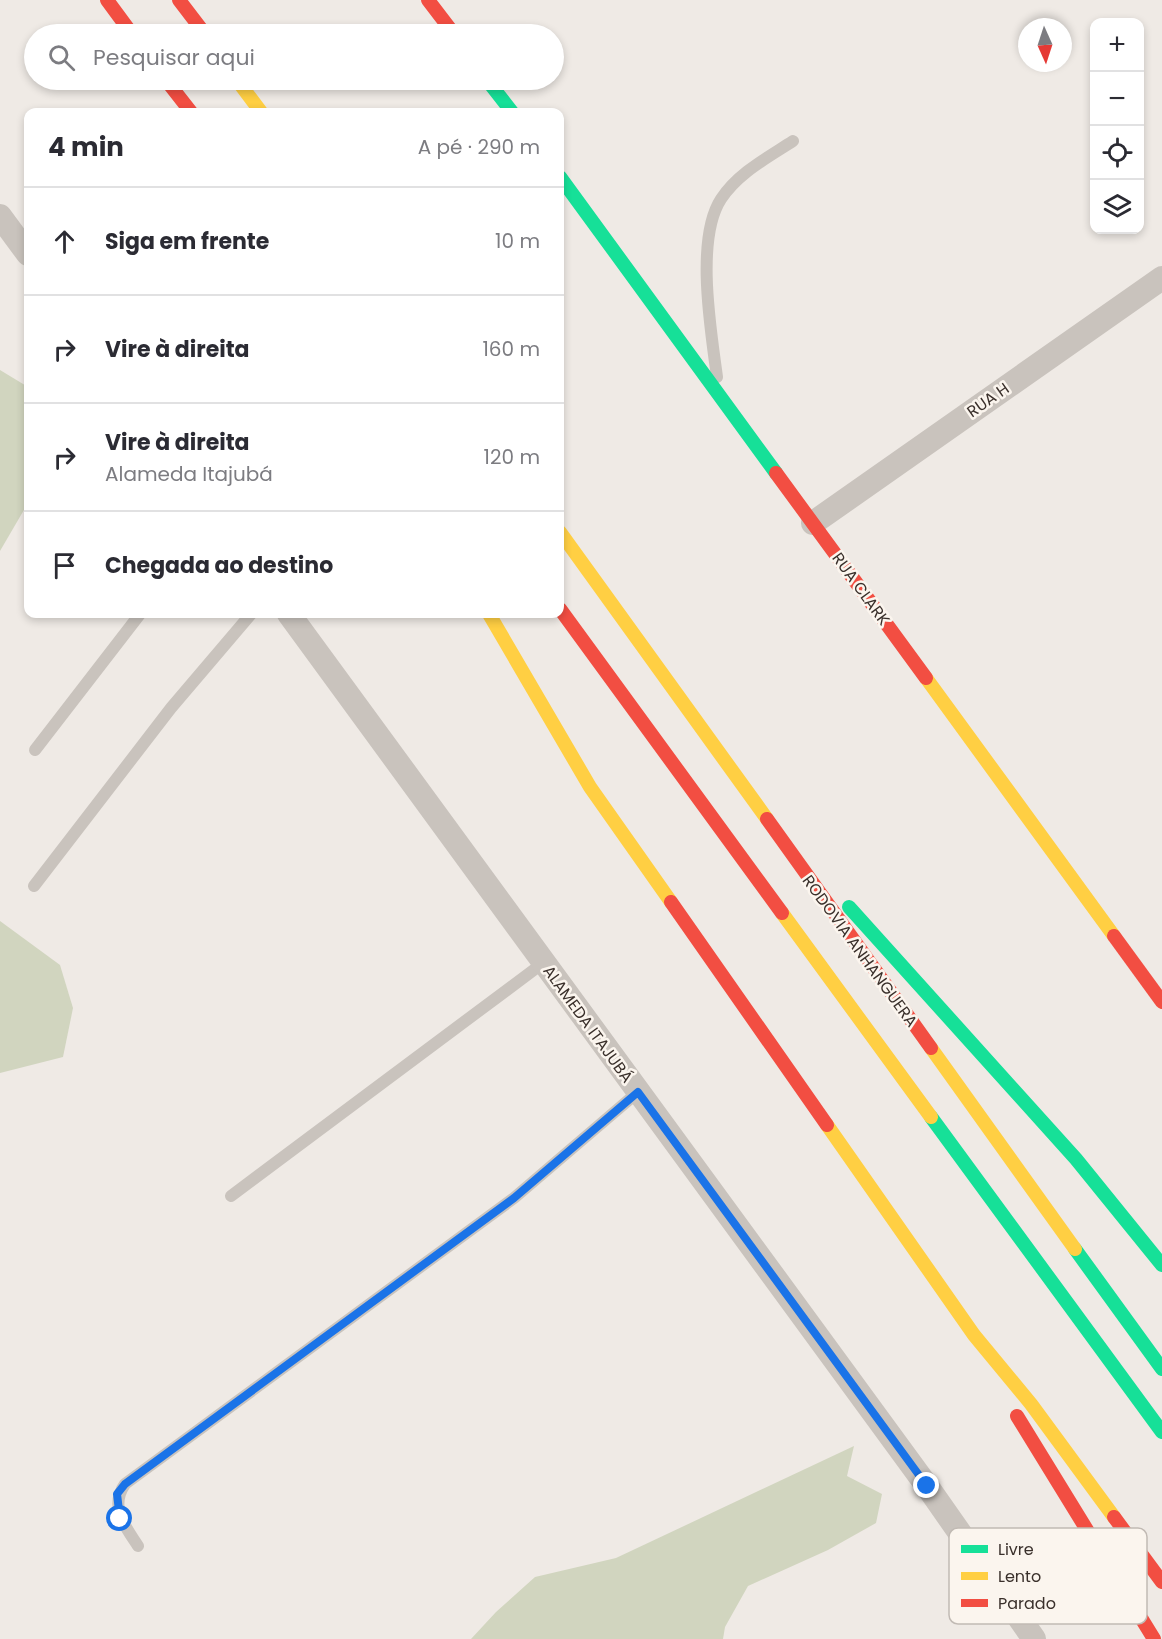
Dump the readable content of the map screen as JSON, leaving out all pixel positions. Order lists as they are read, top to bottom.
{
  "streets": {
    "main road": ["RUA CLARK", "RODOVIA ANHANGUERA"],
    "street": ["RUA H", "ALAMEDA ITAJUBÁ"]
  },
  "crossings": [
    ["RUA H", "RUA CLARK"]
  ],
  "legend": ["Livre", "Lento", "Parado"],
  "north": "bottom",
  "page": {
    "map_buttons": ["+", "−"],
    "search": "Pesquisar aqui",
    "heading": ["4 min", "A pé · 290 m"],
    "list": [
      ["Siga em frente", "10 m"],
      ["Vire à direita", "160 m"],
      ["Vire à direita", "Alameda Itajubá", "120 m"],
      "Chegada ao destino"
    ]
  }
}
